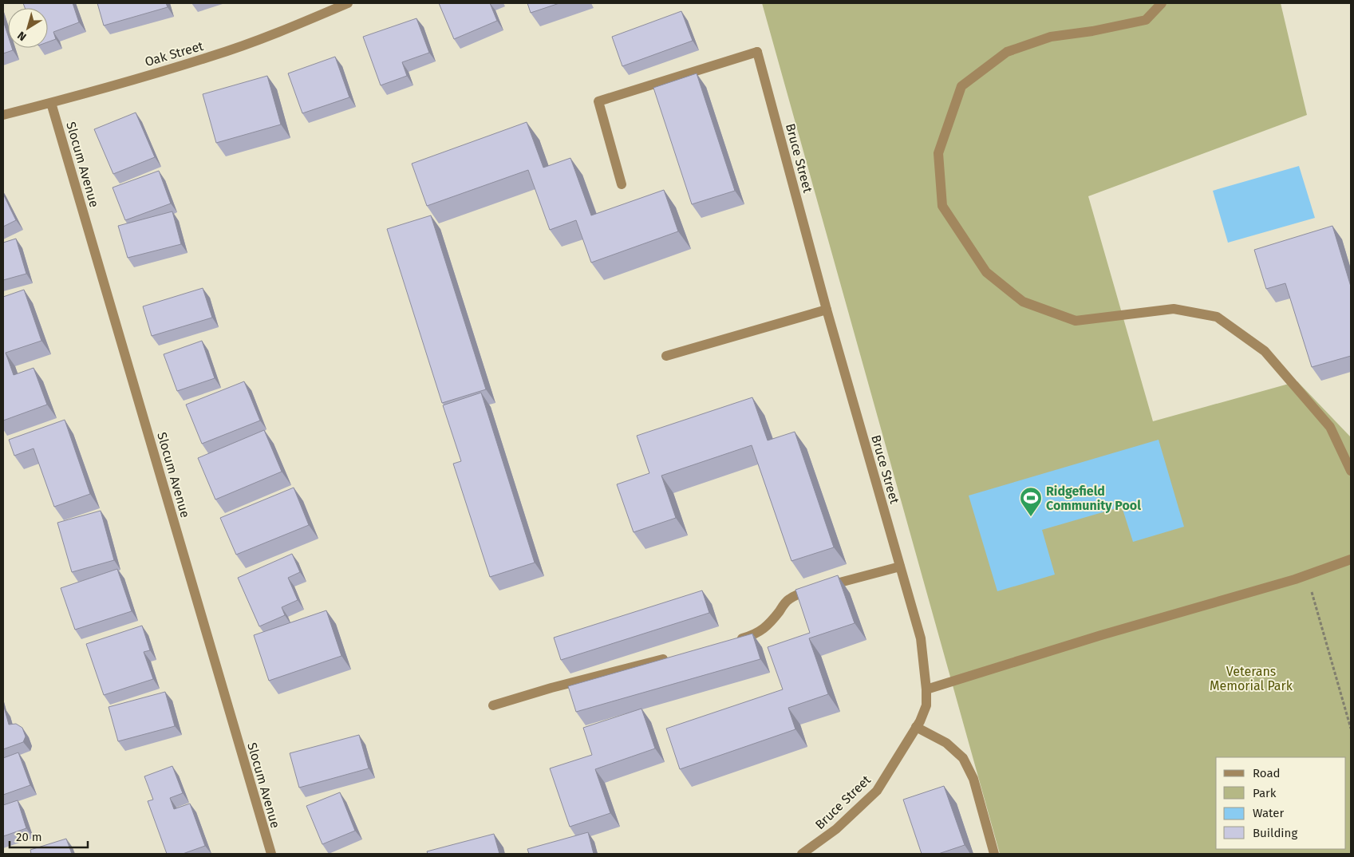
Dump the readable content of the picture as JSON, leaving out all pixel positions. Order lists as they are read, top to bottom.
{
  "streets": {
    "street": ["Oak Street", "Bruce Street", "Slocum Avenue"]
  },
  "crossings": [
    ["Oak Street", "Slocum Avenue"]
  ],
  "parks": ["Veterans Memorial Park"],
  "places": {
    "sports": ["Ridgefield Community Pool"]
  },
  "legend": [
    "Road",
    "Park",
    "Water",
    "Building"
  ],
  "scale_bar": "20 m",
  "north": "bottom left"
}
